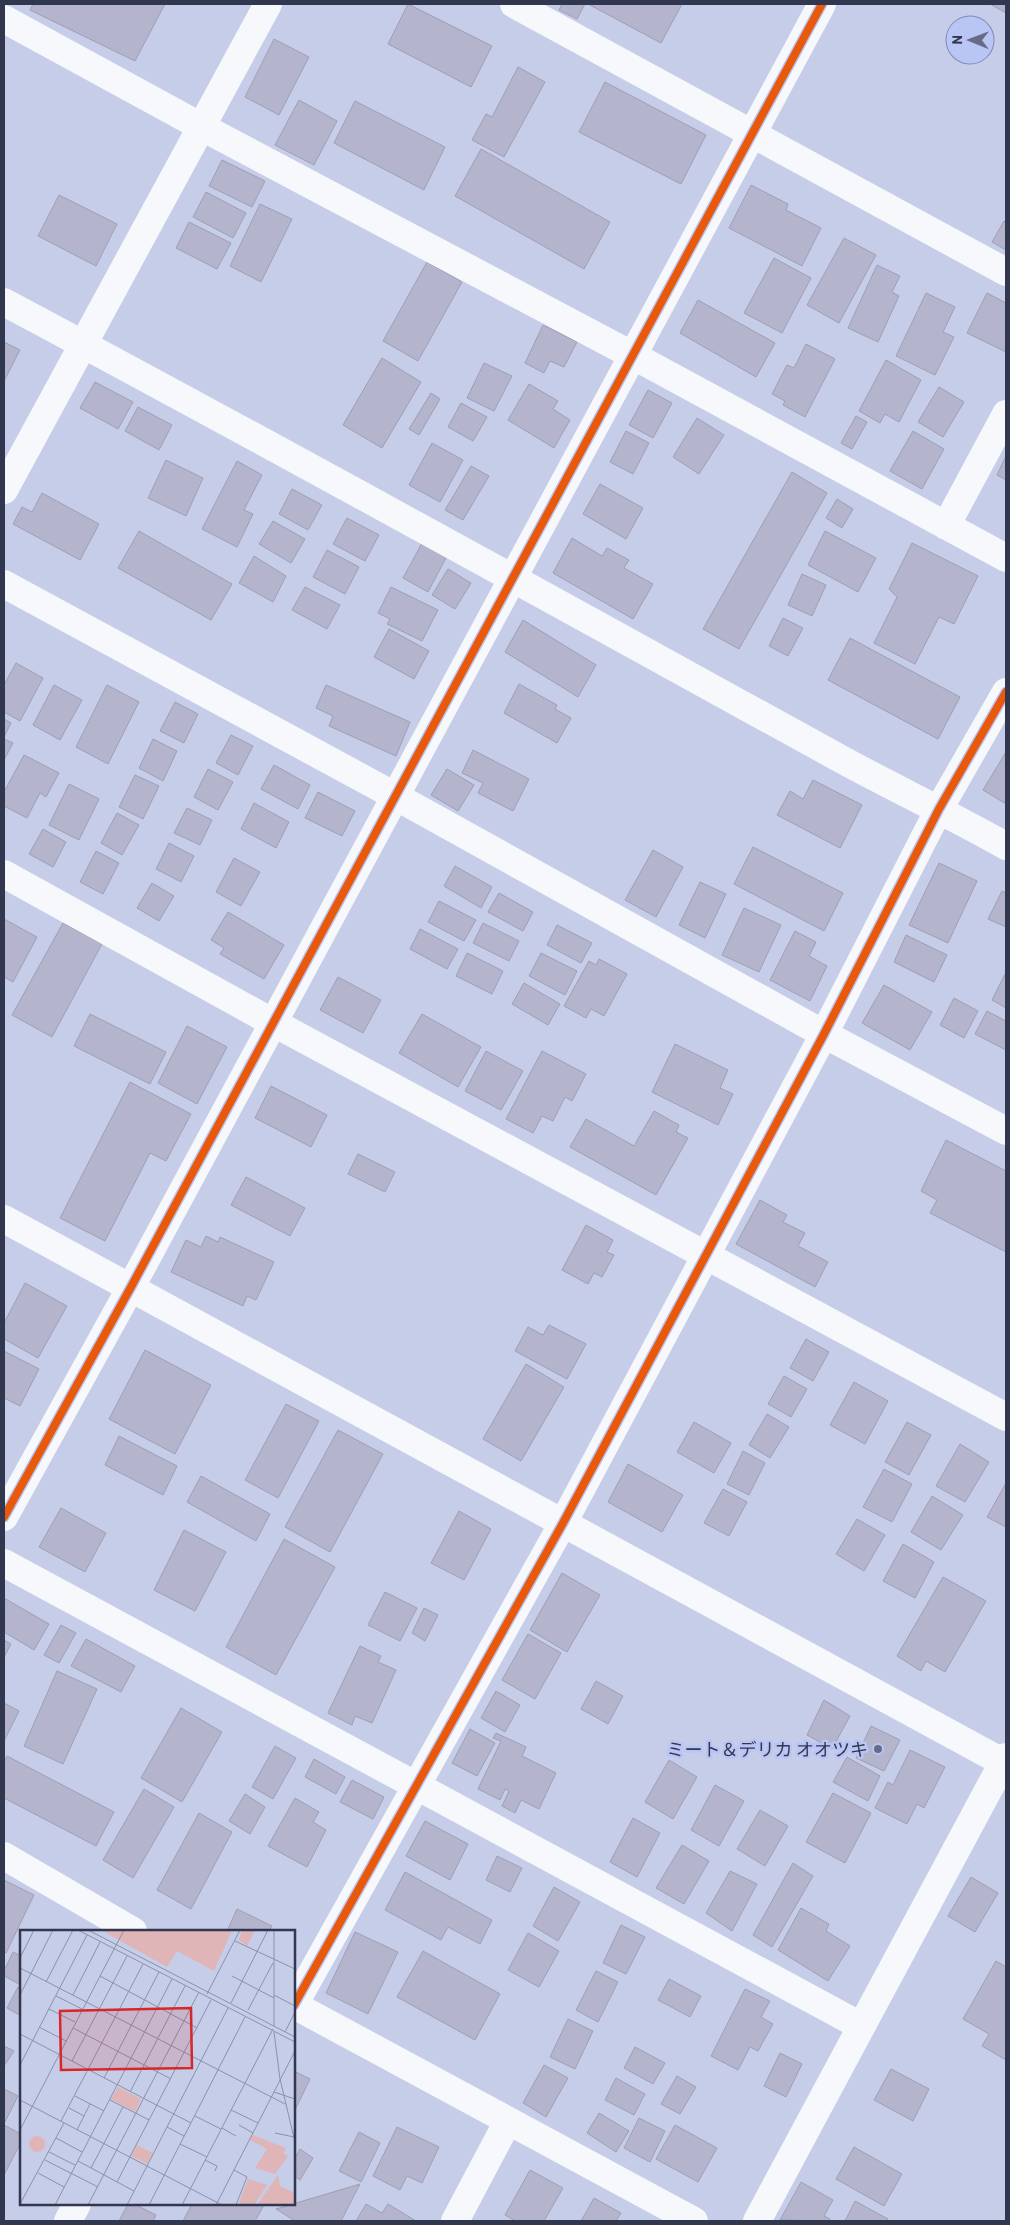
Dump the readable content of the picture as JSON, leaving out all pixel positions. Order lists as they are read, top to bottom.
{
  "places": ["ミート＆デリカ オオツキ"],
  "north": "left"
}
